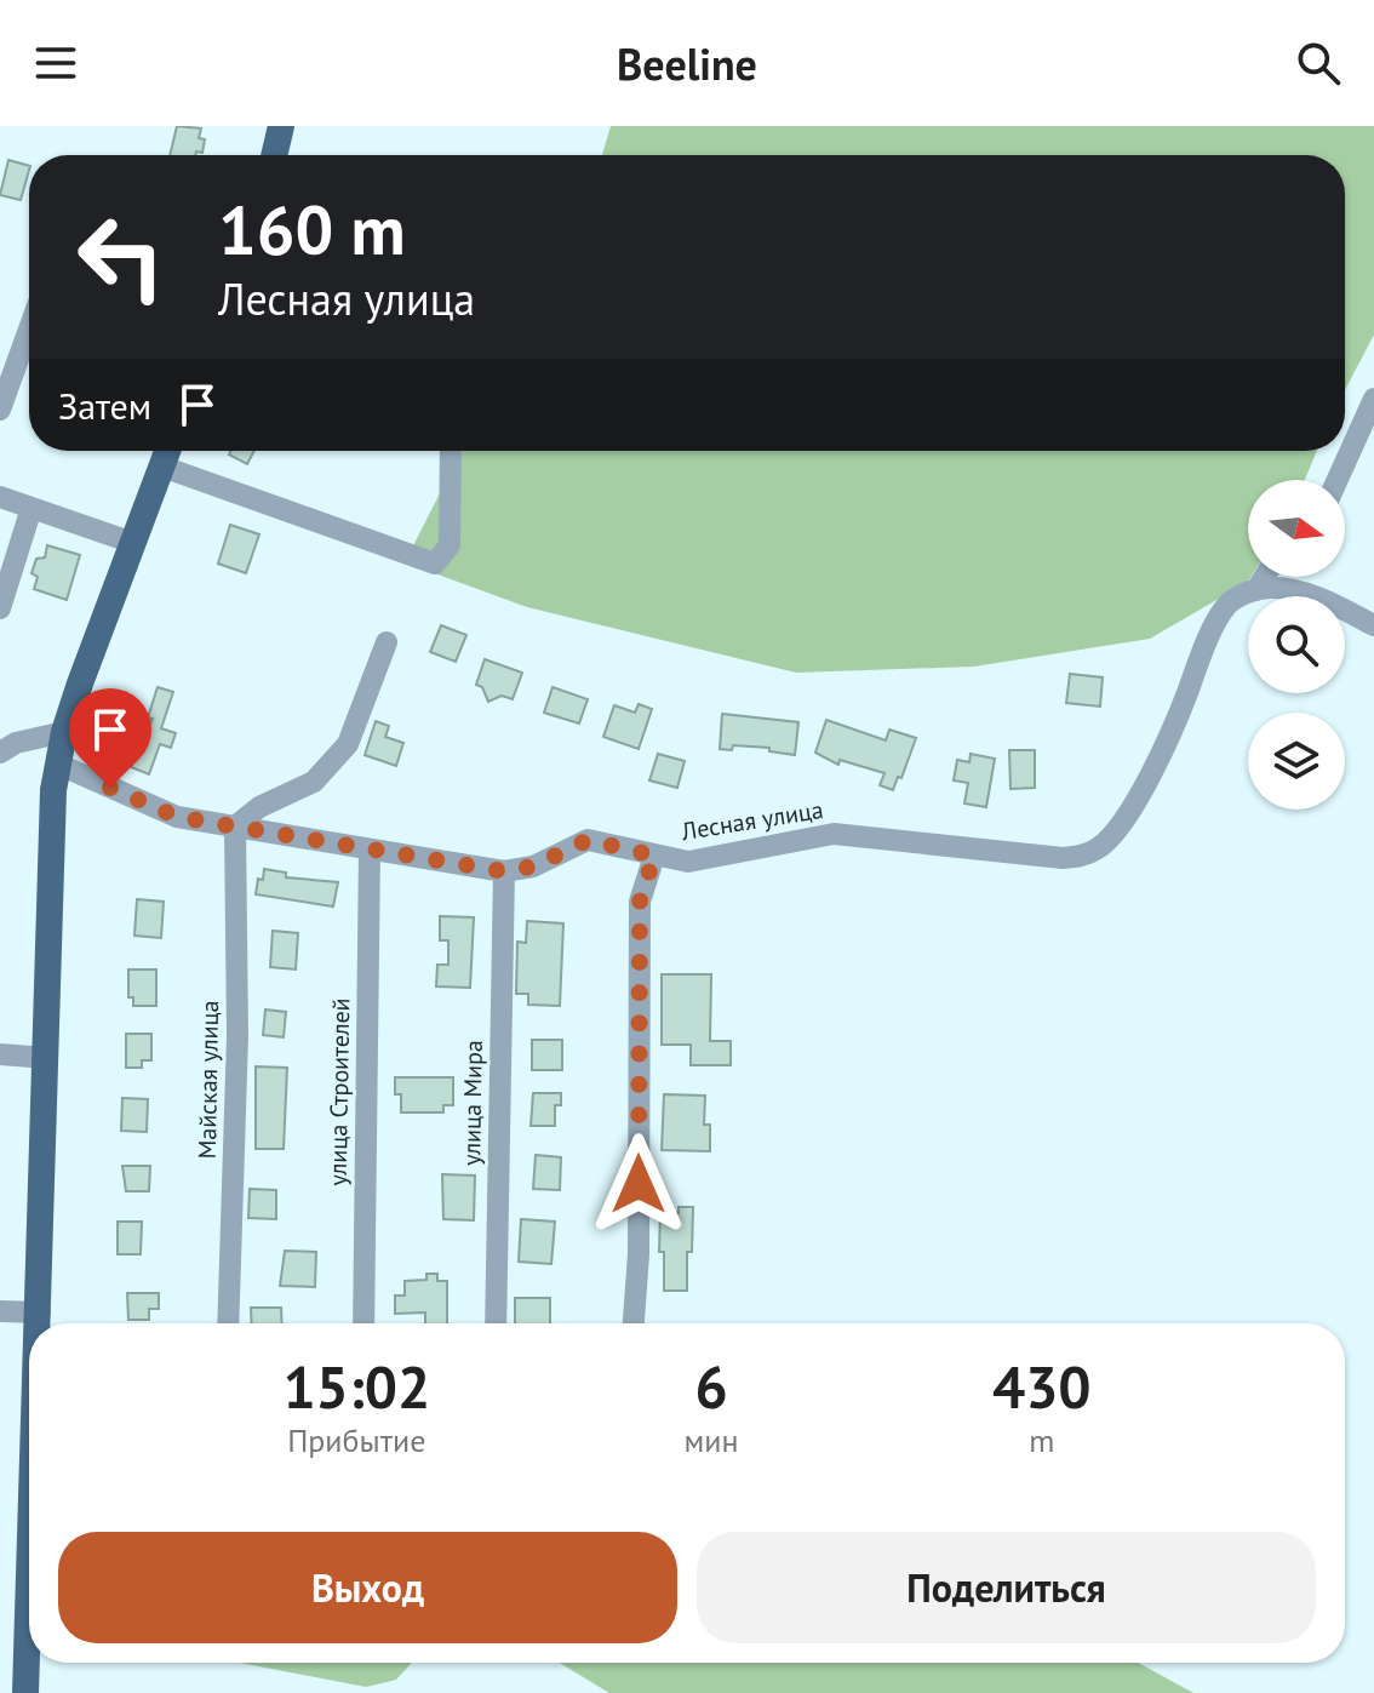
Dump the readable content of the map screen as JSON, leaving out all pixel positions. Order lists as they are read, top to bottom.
{
  "streets": {
    "street": [
      "Лесная улица",
      "Майская улица",
      "улица Строителей",
      "улица Мира"
    ]
  },
  "crossings": [
    ["Лесная улица", "Майская улица"],
    ["Лесная улица", "улица Строителей"],
    ["Лесная улица", "улица Мира"]
  ],
  "north": "right",
  "page": {
    "header": "Beeline",
    "turn": ["160 m", "Лесная улица"],
    "then": "Затем",
    "eta": [
      "15:02",
      "Прибытие",
      "6",
      "мин",
      "430",
      "m"
    ],
    "buttons": ["Выход", "Поделиться"]
  }
}
